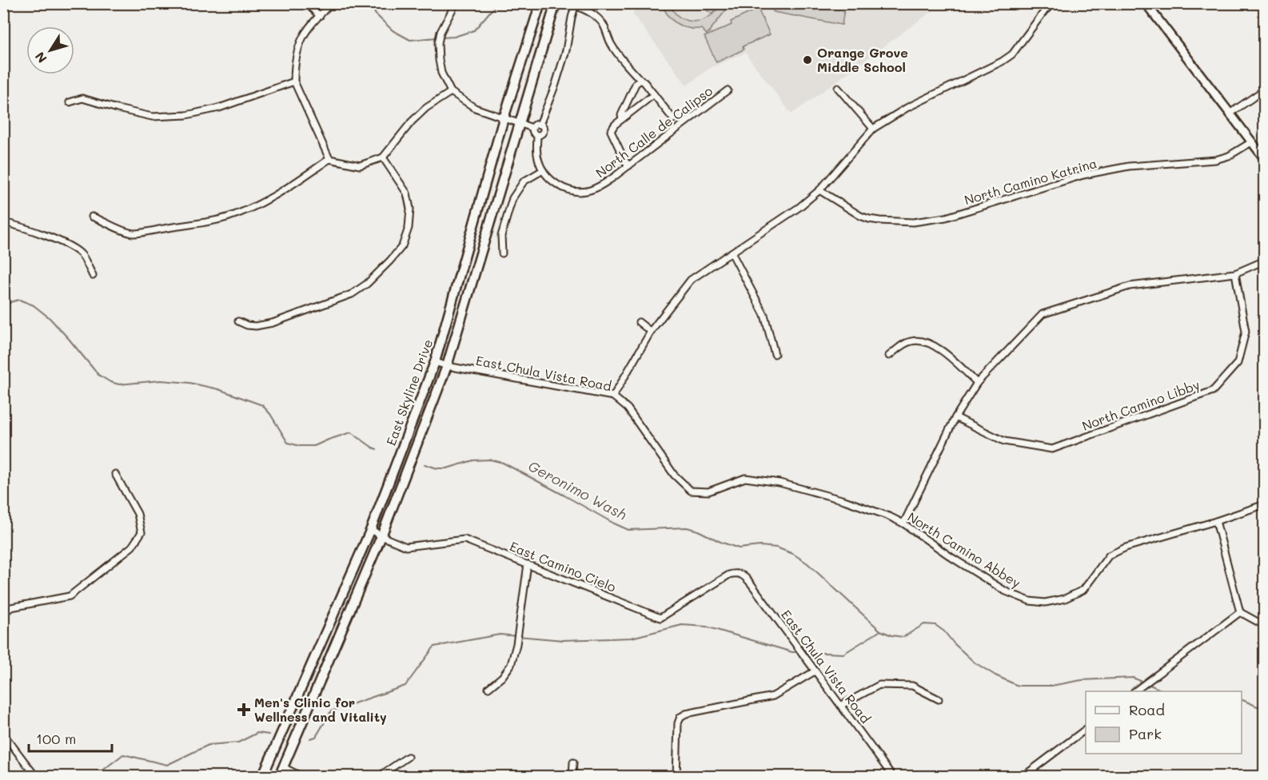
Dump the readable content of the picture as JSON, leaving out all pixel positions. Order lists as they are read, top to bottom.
{
  "streets": {
    "main road": ["East Skyline Drive"],
    "street": [
      "North Calle de Calipso",
      "North Camino Katrina",
      "East Chula Vista Road",
      "North Camino Libby",
      "North Camino Abbey",
      "East Camino Cielo"
    ]
  },
  "crossings": [
    ["East Chula Vista Road", "East Skyline Drive"],
    ["East Chula Vista Road", "North Camino Abbey"],
    ["East Chula Vista Road", "East Camino Cielo"],
    ["East Skyline Drive", "East Camino Cielo"]
  ],
  "water": ["Geronimo Wash"],
  "places": {
    "other": ["Orange Grove Middle School"],
    "health": ["Men's Clinic for Wellness and Vitality"]
  },
  "legend": ["Road", "Park"],
  "scale_bar": "100 m",
  "north": "bottom left"
}
